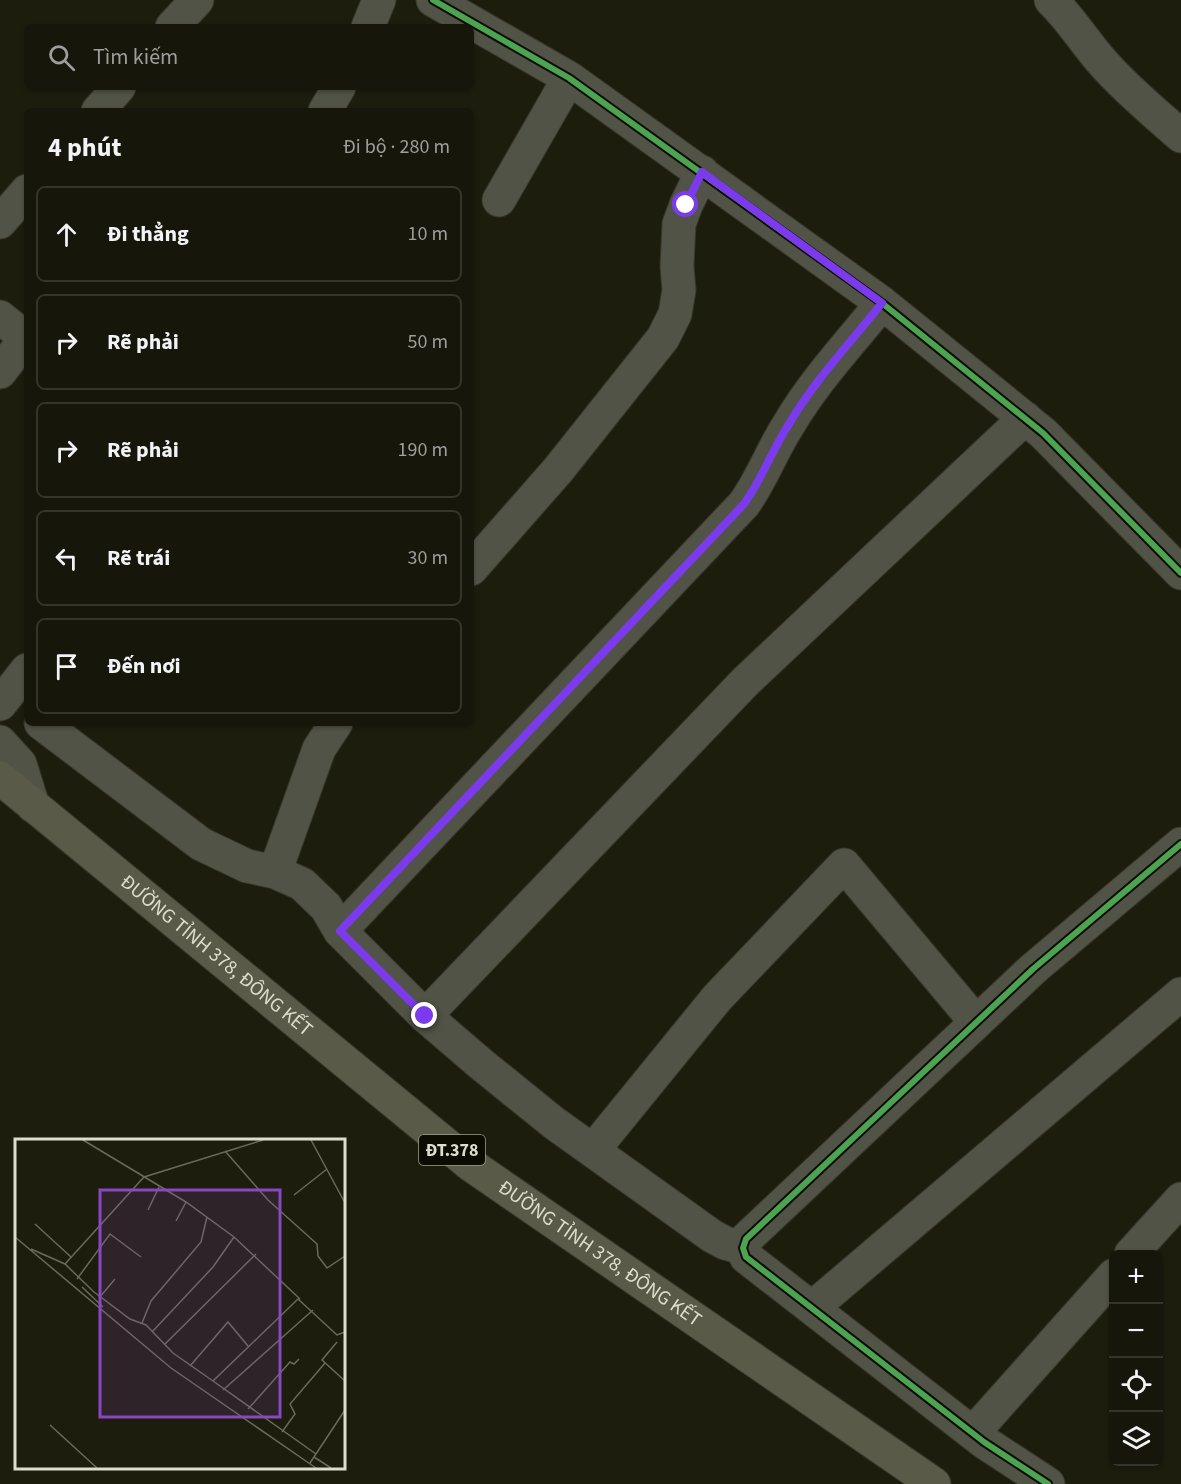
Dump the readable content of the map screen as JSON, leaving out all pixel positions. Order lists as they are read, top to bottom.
{
  "streets": {
    "main road": ["ĐƯỜNG TỈNH 378, ĐÔNG KẾT", "ĐT.378"]
  },
  "page": {
    "search": "Tìm kiếm",
    "heading": ["4 phút", "Đi bộ · 280 m"],
    "list": [
      ["Đi thẳng", "10 m"],
      ["Rẽ phải", "50 m"],
      ["Rẽ phải", "190 m"],
      ["Rẽ trái", "30 m"],
      "Đến nơi"
    ],
    "map_buttons": ["+", "−"]
  }
}
